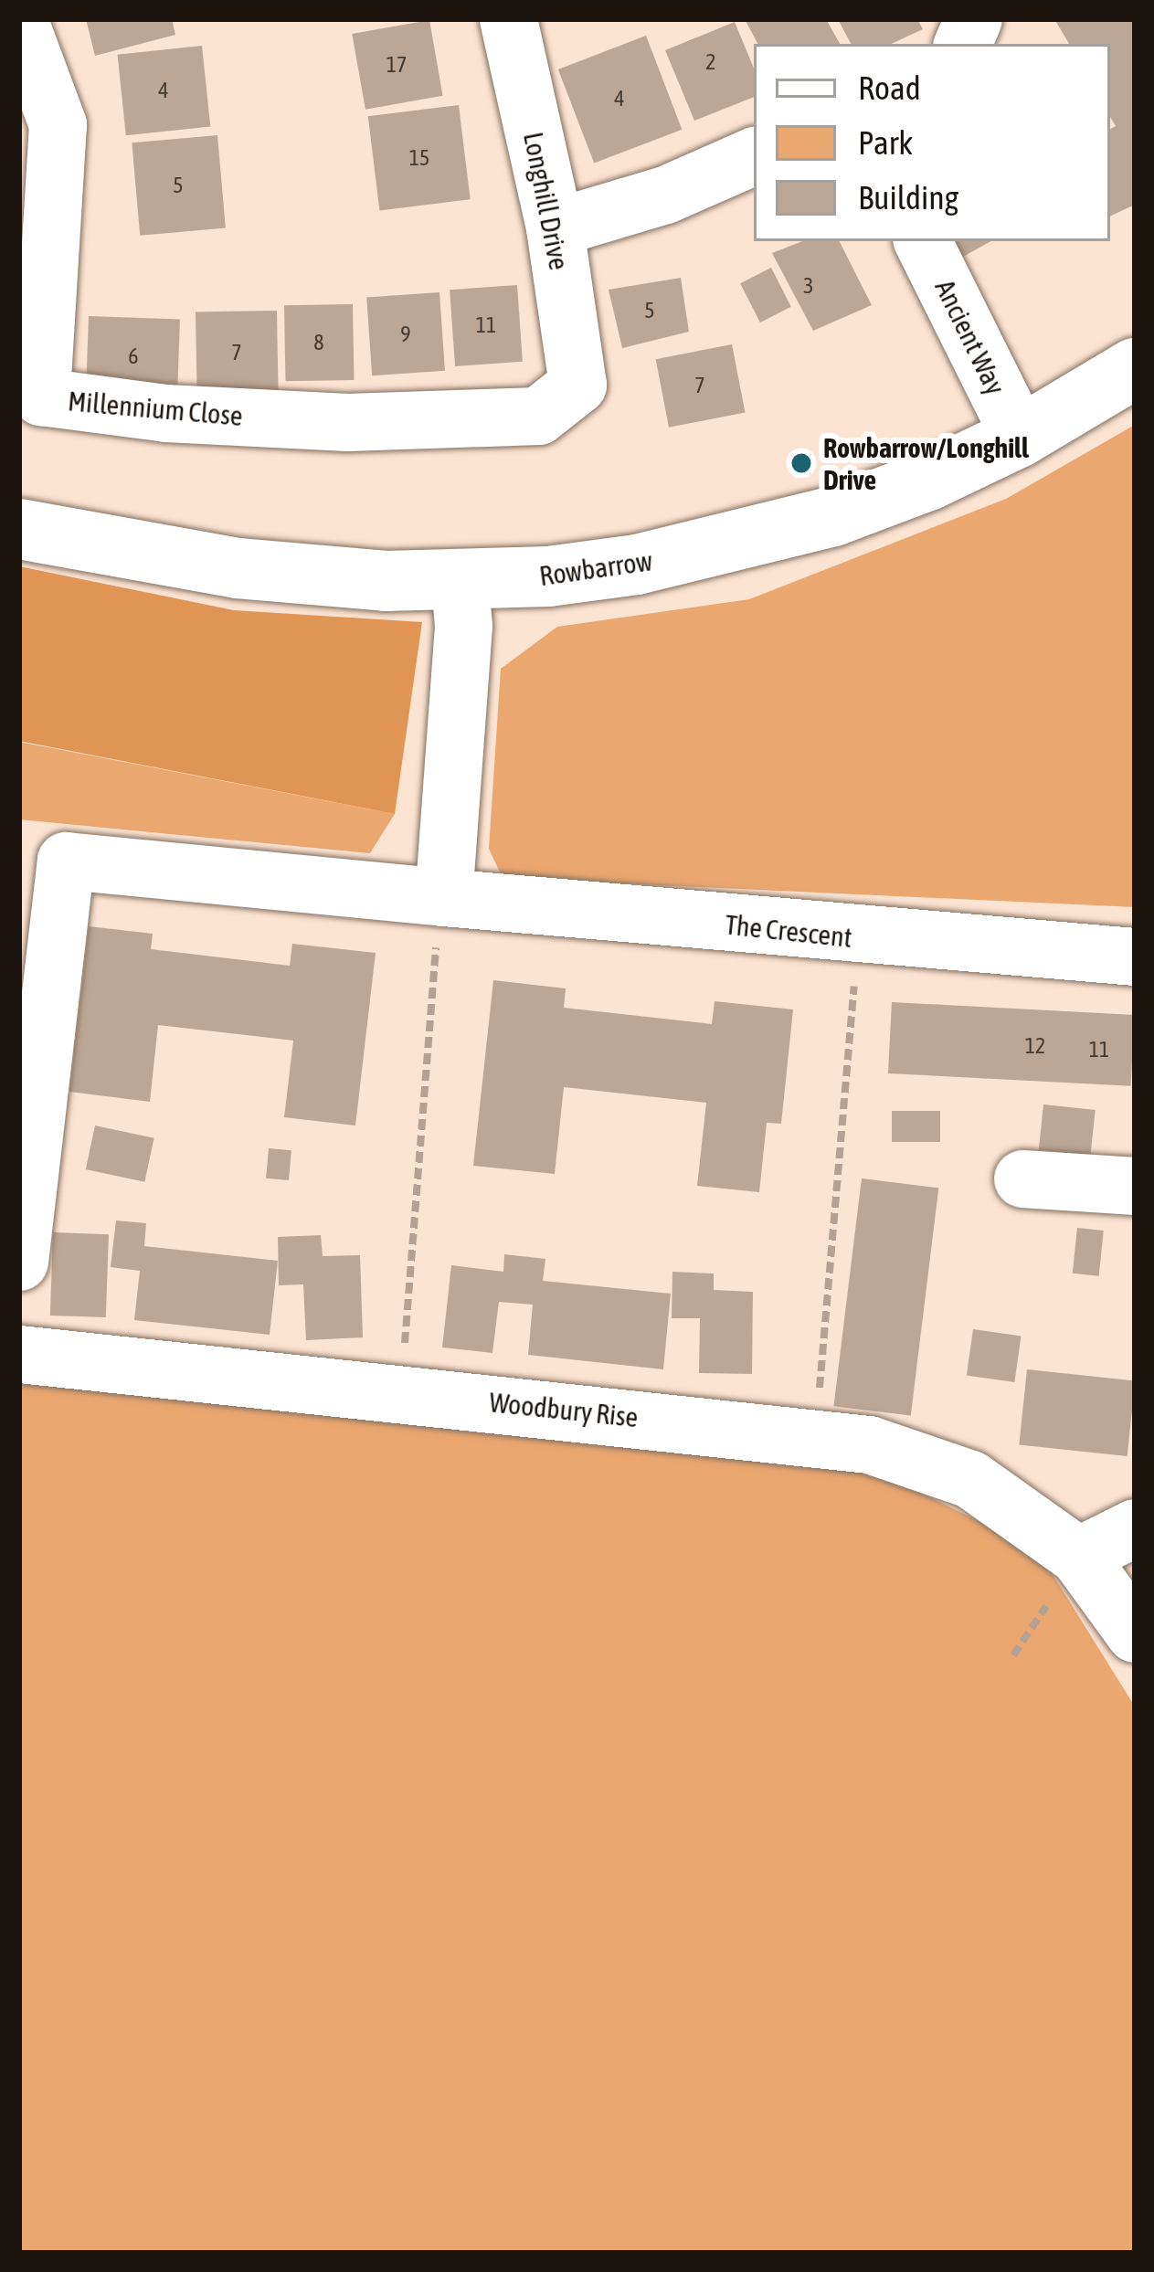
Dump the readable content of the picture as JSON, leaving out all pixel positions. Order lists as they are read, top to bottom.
{
  "streets": {
    "street": [
      "Longhill Drive",
      "Ancient Way",
      "Millennium Close",
      "Rowbarrow",
      "The Crescent",
      "Woodbury Rise"
    ]
  },
  "crossings": [
    ["Longhill Drive", "Millennium Close"],
    ["Ancient Way", "Rowbarrow"]
  ],
  "places": ["Rowbarrow/Longhill Drive"],
  "house_numbers": [
    "2",
    "17",
    "4",
    "4",
    "15",
    "5",
    "3",
    "5",
    "11",
    "9",
    "8",
    "7",
    "6",
    "7",
    "12",
    "11"
  ],
  "legend": ["Road", "Park", "Building"]
}
